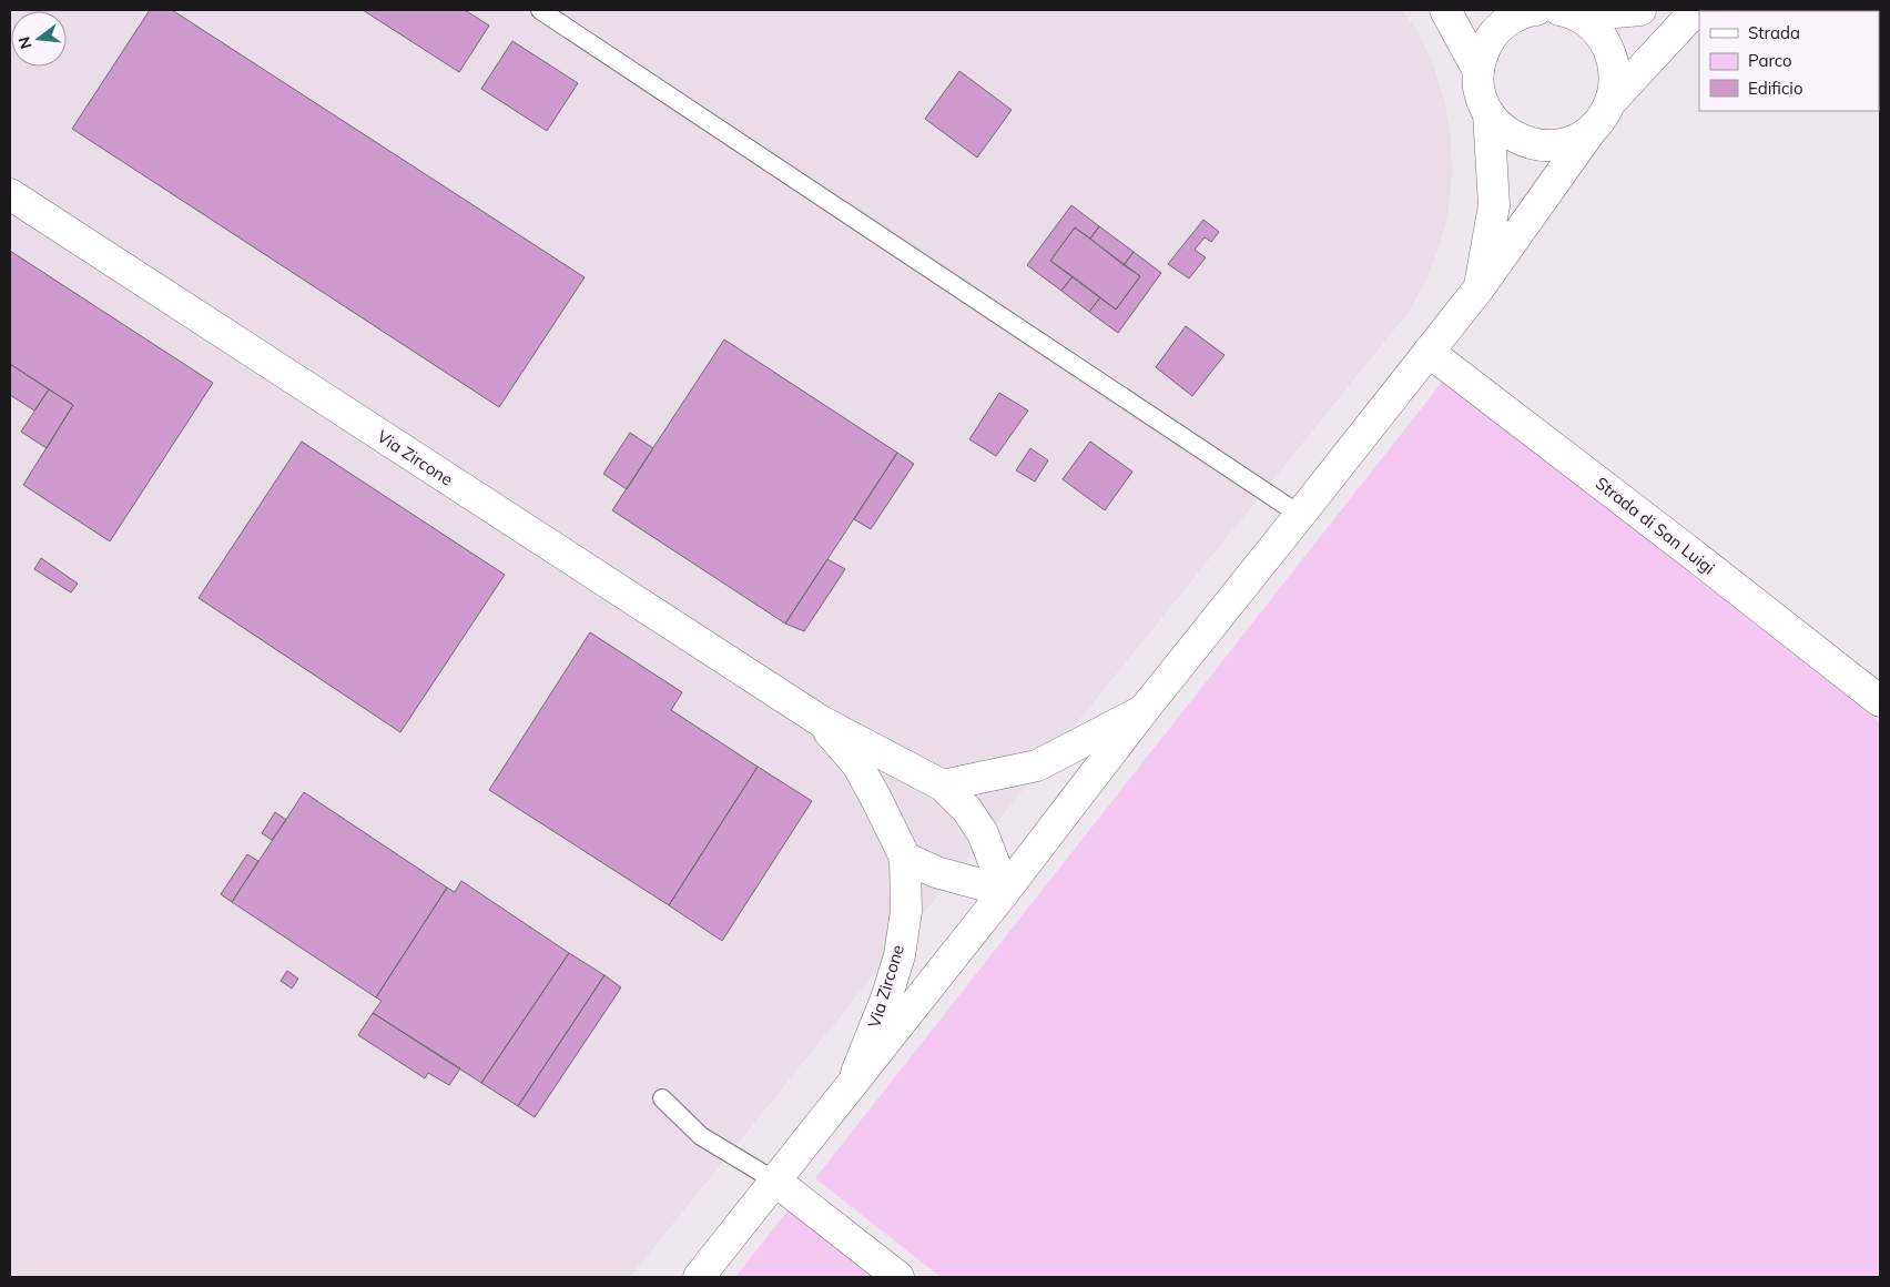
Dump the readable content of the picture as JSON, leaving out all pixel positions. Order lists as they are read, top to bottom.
{
  "streets": {
    "main road": ["Via Zircone", "Strada di San Luigi"]
  },
  "legend": ["Strada", "Parco", "Edificio"],
  "north": "left"
}
